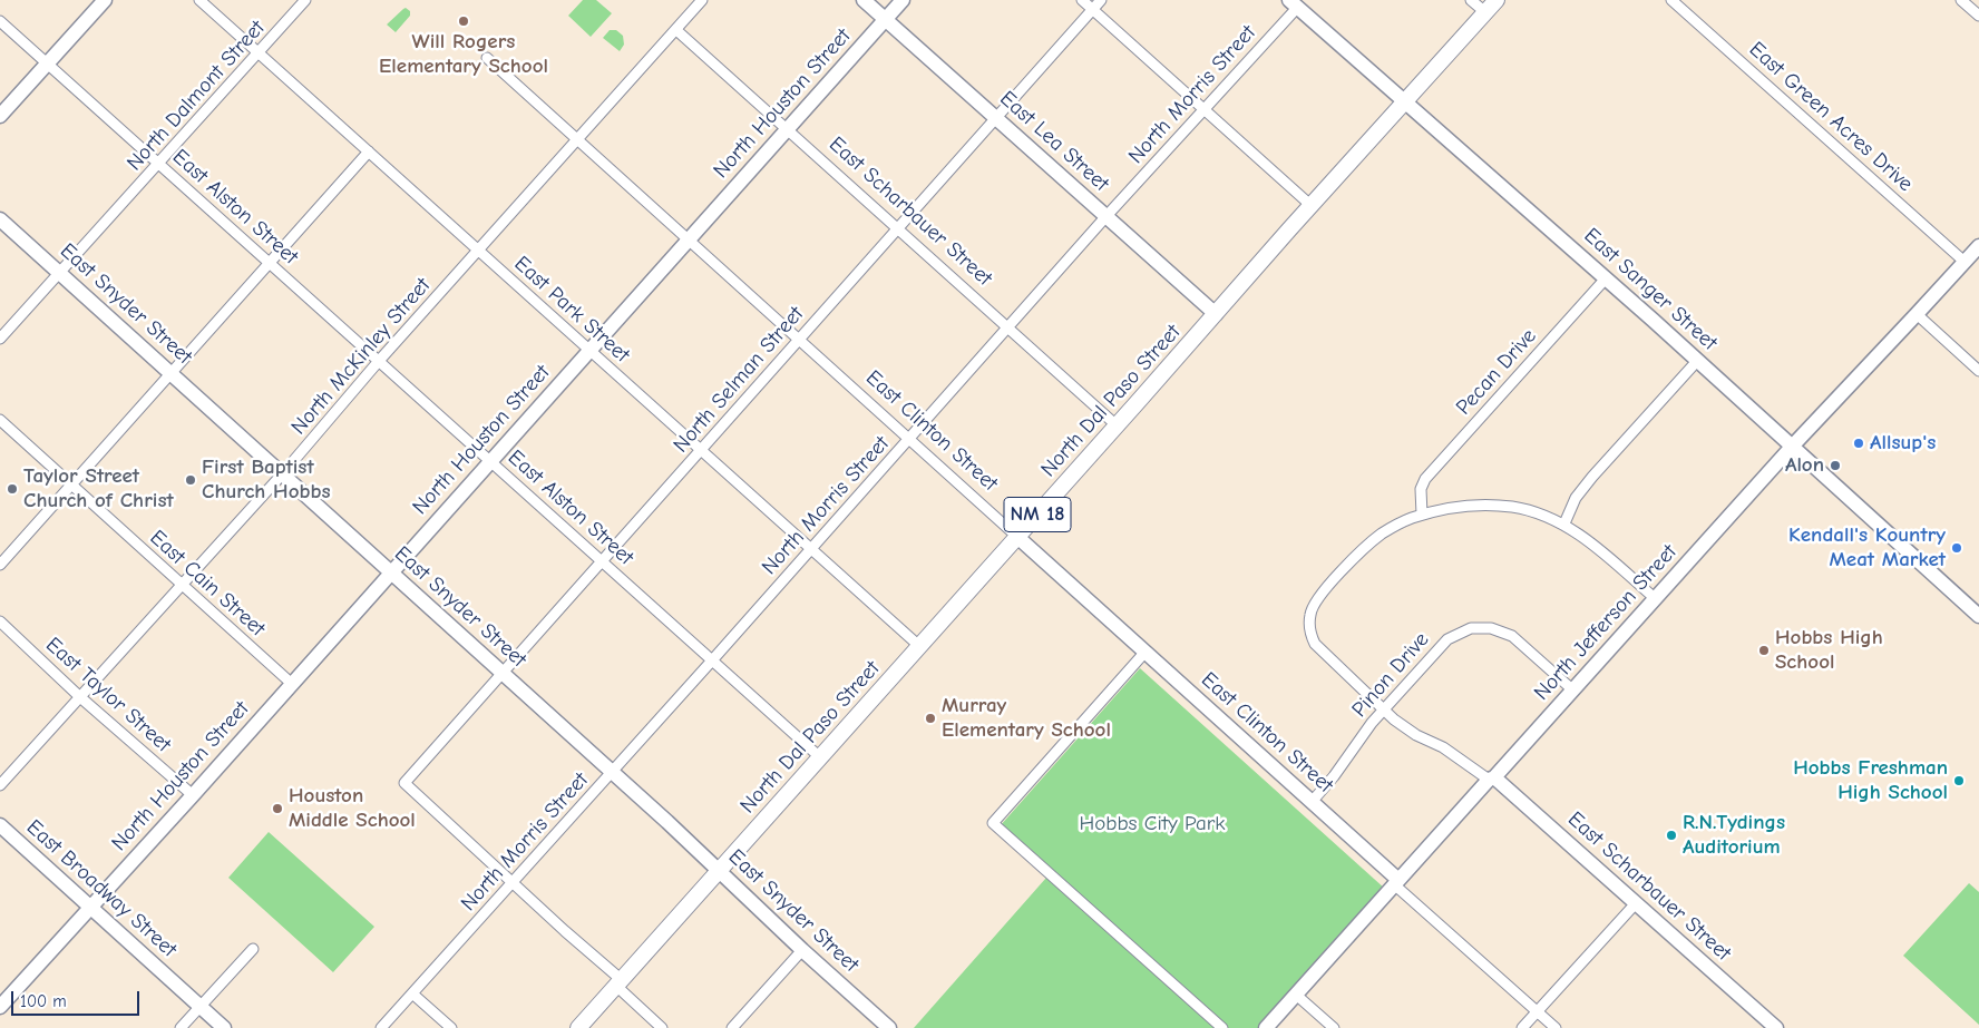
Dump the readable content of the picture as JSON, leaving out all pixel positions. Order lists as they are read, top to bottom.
{
  "streets": {
    "main road": ["North Dal Paso Street", "NM 18"],
    "street": [
      "North Morris Street",
      "North Dalmont Street",
      "North Houston Street",
      "East Green Acres Drive",
      "East Lea Street",
      "East Alston Street",
      "East Scharbauer Street",
      "East Sanger Street",
      "East Snyder Street",
      "East Park Street",
      "North McKinley Street",
      "Pecan Drive",
      "North Selman Street",
      "East Clinton Street",
      "East Cain Street",
      "North Jefferson Street",
      "Pinon Drive",
      "East Taylor Street",
      "East Broadway Street"
    ]
  },
  "crossings": [
    ["North Morris Street", "East Lea Street"],
    ["North Morris Street", "East Alston Street"],
    ["North Morris Street", "East Scharbauer Street"],
    ["North Morris Street", "East Sanger Street"],
    ["North Morris Street", "East Snyder Street"],
    ["North Morris Street", "East Park Street"],
    ["North Morris Street", "North Selman Street"],
    ["North Morris Street", "East Clinton Street"],
    ["North Dalmont Street", "East Alston Street"],
    ["North Dalmont Street", "East Snyder Street"],
    ["North Dalmont Street", "East Park Street"],
    ["North Houston Street", "East Lea Street"],
    ["North Houston Street", "East Alston Street"],
    ["North Houston Street", "East Scharbauer Street"],
    ["North Houston Street", "East Snyder Street"],
    ["North Houston Street", "East Park Street"],
    ["North Houston Street", "East Clinton Street"],
    ["North Houston Street", "East Cain Street"],
    ["North Houston Street", "East Taylor Street"],
    ["North Houston Street", "East Broadway Street"],
    ["East Green Acres Drive", "North Jefferson Street"],
    ["East Lea Street", "North Selman Street"],
    ["East Lea Street", "North Dal Paso Street"],
    ["East Alston Street", "North McKinley Street"],
    ["East Alston Street", "North Selman Street"],
    ["East Alston Street", "North Dal Paso Street"],
    ["East Scharbauer Street", "North McKinley Street"],
    ["East Scharbauer Street", "North Selman Street"],
    ["East Scharbauer Street", "North Dal Paso Street"],
    ["East Scharbauer Street", "North Jefferson Street"],
    ["East Sanger Street", "Pecan Drive"],
    ["East Sanger Street", "North Dal Paso Street"],
    ["East Sanger Street", "North Jefferson Street"],
    ["East Snyder Street", "North McKinley Street"],
    ["East Snyder Street", "North Selman Street"],
    ["East Snyder Street", "North Dal Paso Street"],
    ["East Park Street", "North McKinley Street"],
    ["East Park Street", "North Selman Street"],
    ["East Park Street", "North Dal Paso Street"],
    ["North McKinley Street", "East Clinton Street"],
    ["North McKinley Street", "East Cain Street"],
    ["North McKinley Street", "East Taylor Street"],
    ["North Selman Street", "East Clinton Street"],
    ["North Dal Paso Street", "East Clinton Street"],
    ["East Clinton Street", "North Jefferson Street"],
    ["East Clinton Street", "Pinon Drive"],
    ["North Jefferson Street", "Pinon Drive"]
  ],
  "parks": ["Hobbs City Park"],
  "places": [
    "Will Rogers Elementary School",
    "Allsup's",
    "Alon",
    "First Baptist Church Hobbs",
    "Taylor Street Church of Christ",
    "Kendall's Kountry Meat Market",
    "Hobbs High School",
    "Murray Elementary School",
    "Hobbs Freshman High School",
    "Houston Middle School",
    "R.N.Tydings Auditorium"
  ],
  "scale_bar": "100 m"
}
